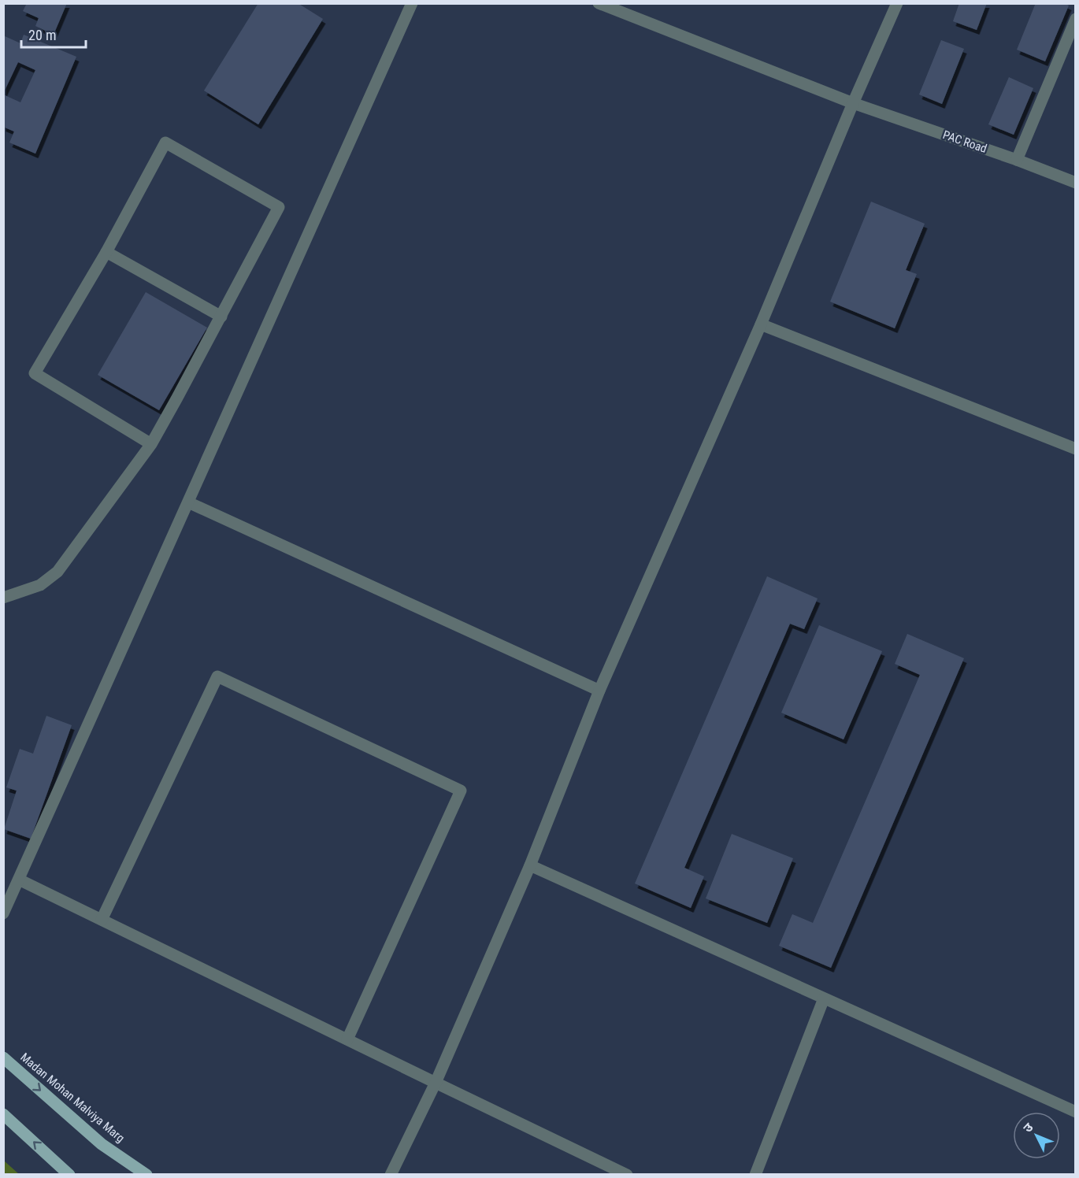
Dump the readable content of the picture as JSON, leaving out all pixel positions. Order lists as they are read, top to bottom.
{
  "streets": {
    "main road": ["Madan Mohan Malviya Marg"],
    "street": ["PAC Road"]
  },
  "scale_bar": "20 m",
  "north": "top left"
}
